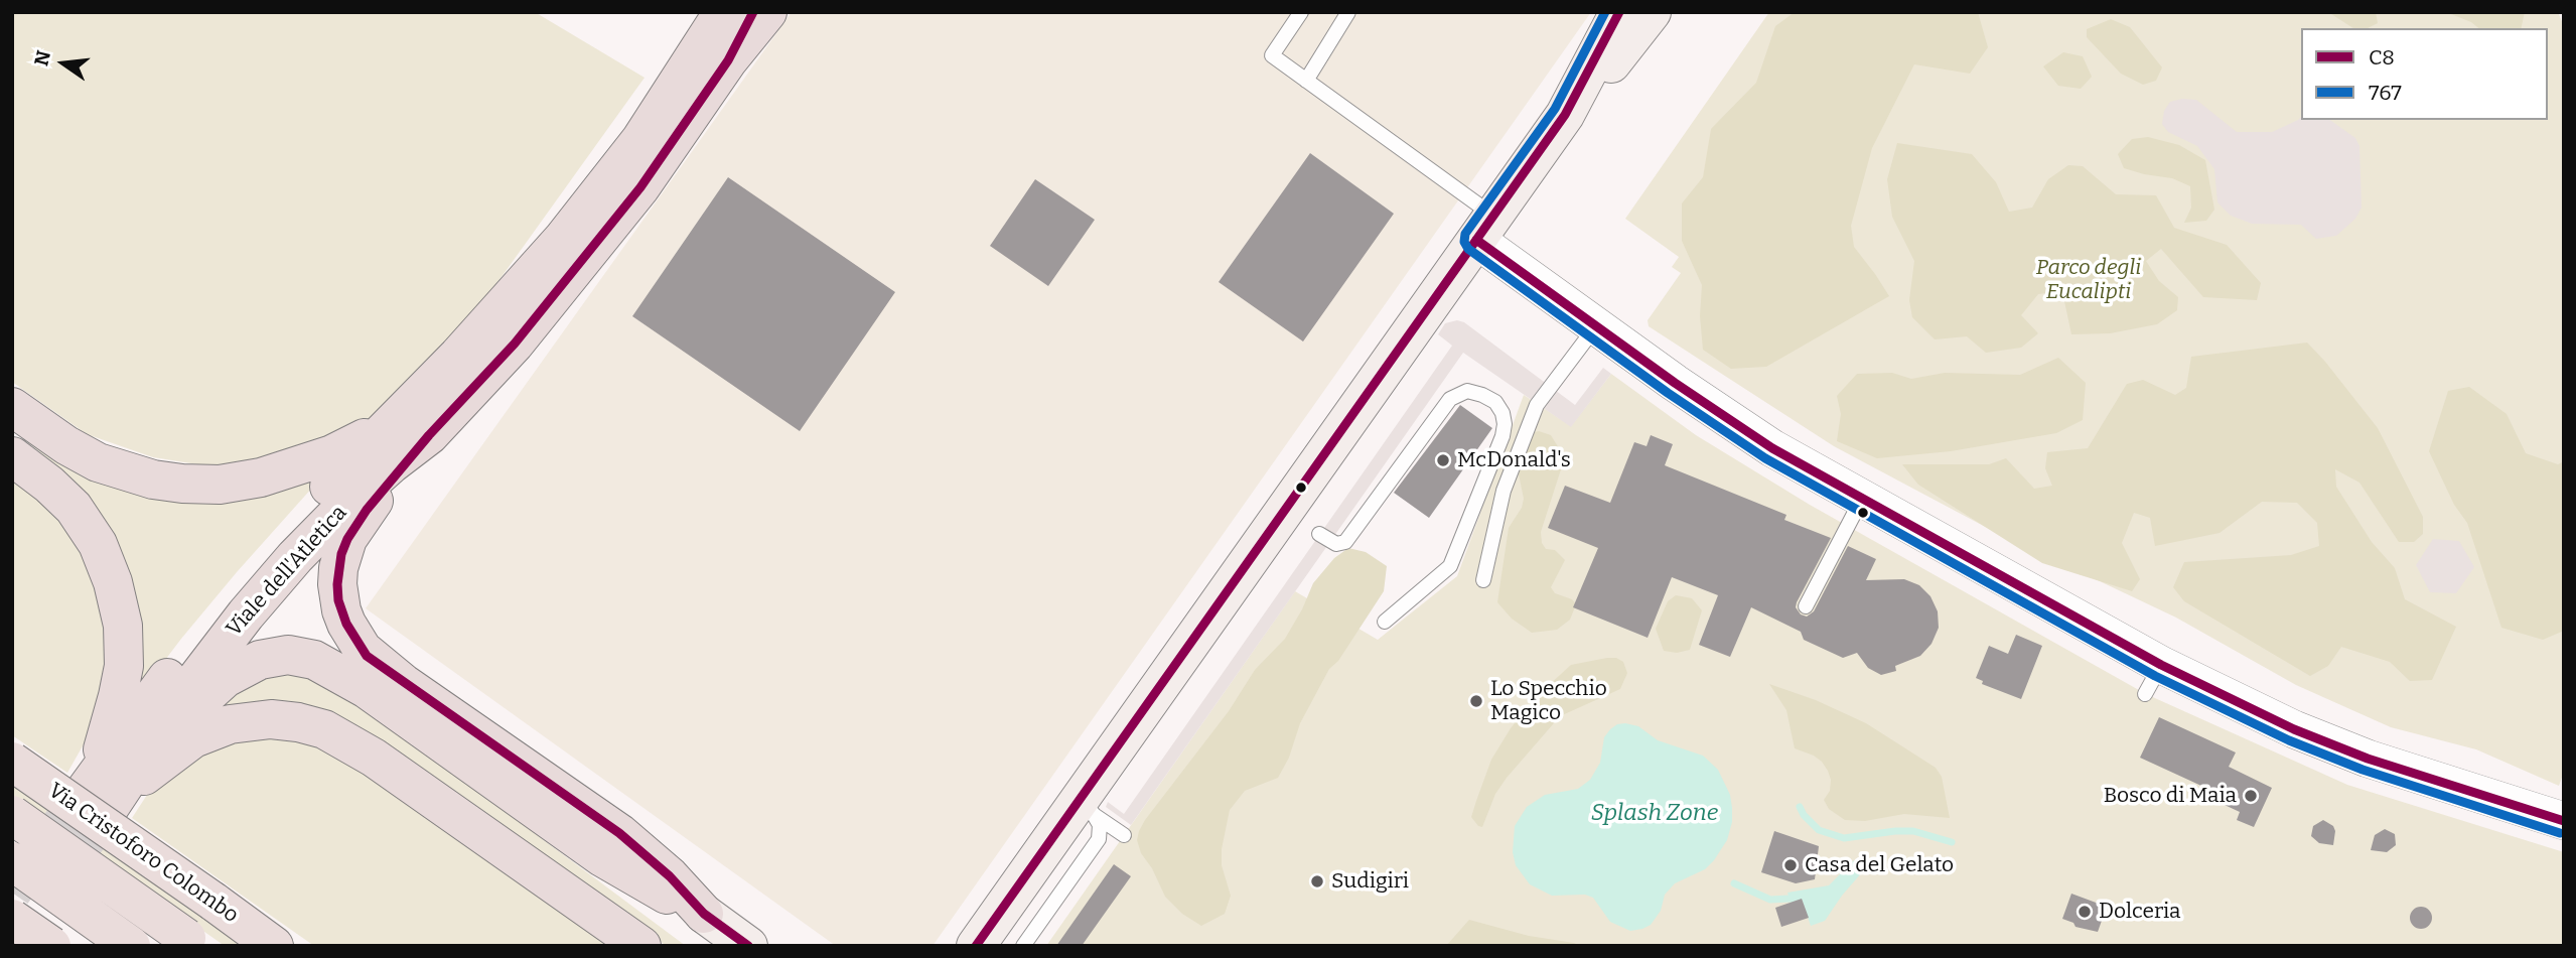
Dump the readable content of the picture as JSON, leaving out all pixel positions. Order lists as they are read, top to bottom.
{
  "streets": {
    "highway": ["Viale dell'Atletica"],
    "main road": ["Via Cristoforo Colombo"]
  },
  "water": ["Splash Zone"],
  "parks": ["Parco degli Eucalipti"],
  "places": [
    "McDonald's",
    "Lo Specchio Magico",
    "Bosco di Maia",
    "Casa del Gelato",
    "Sudigiri",
    "Dolceria"
  ],
  "lines": ["transit line C8", "transit line 767"],
  "legend": ["C8", "767"],
  "north": "left"
}
